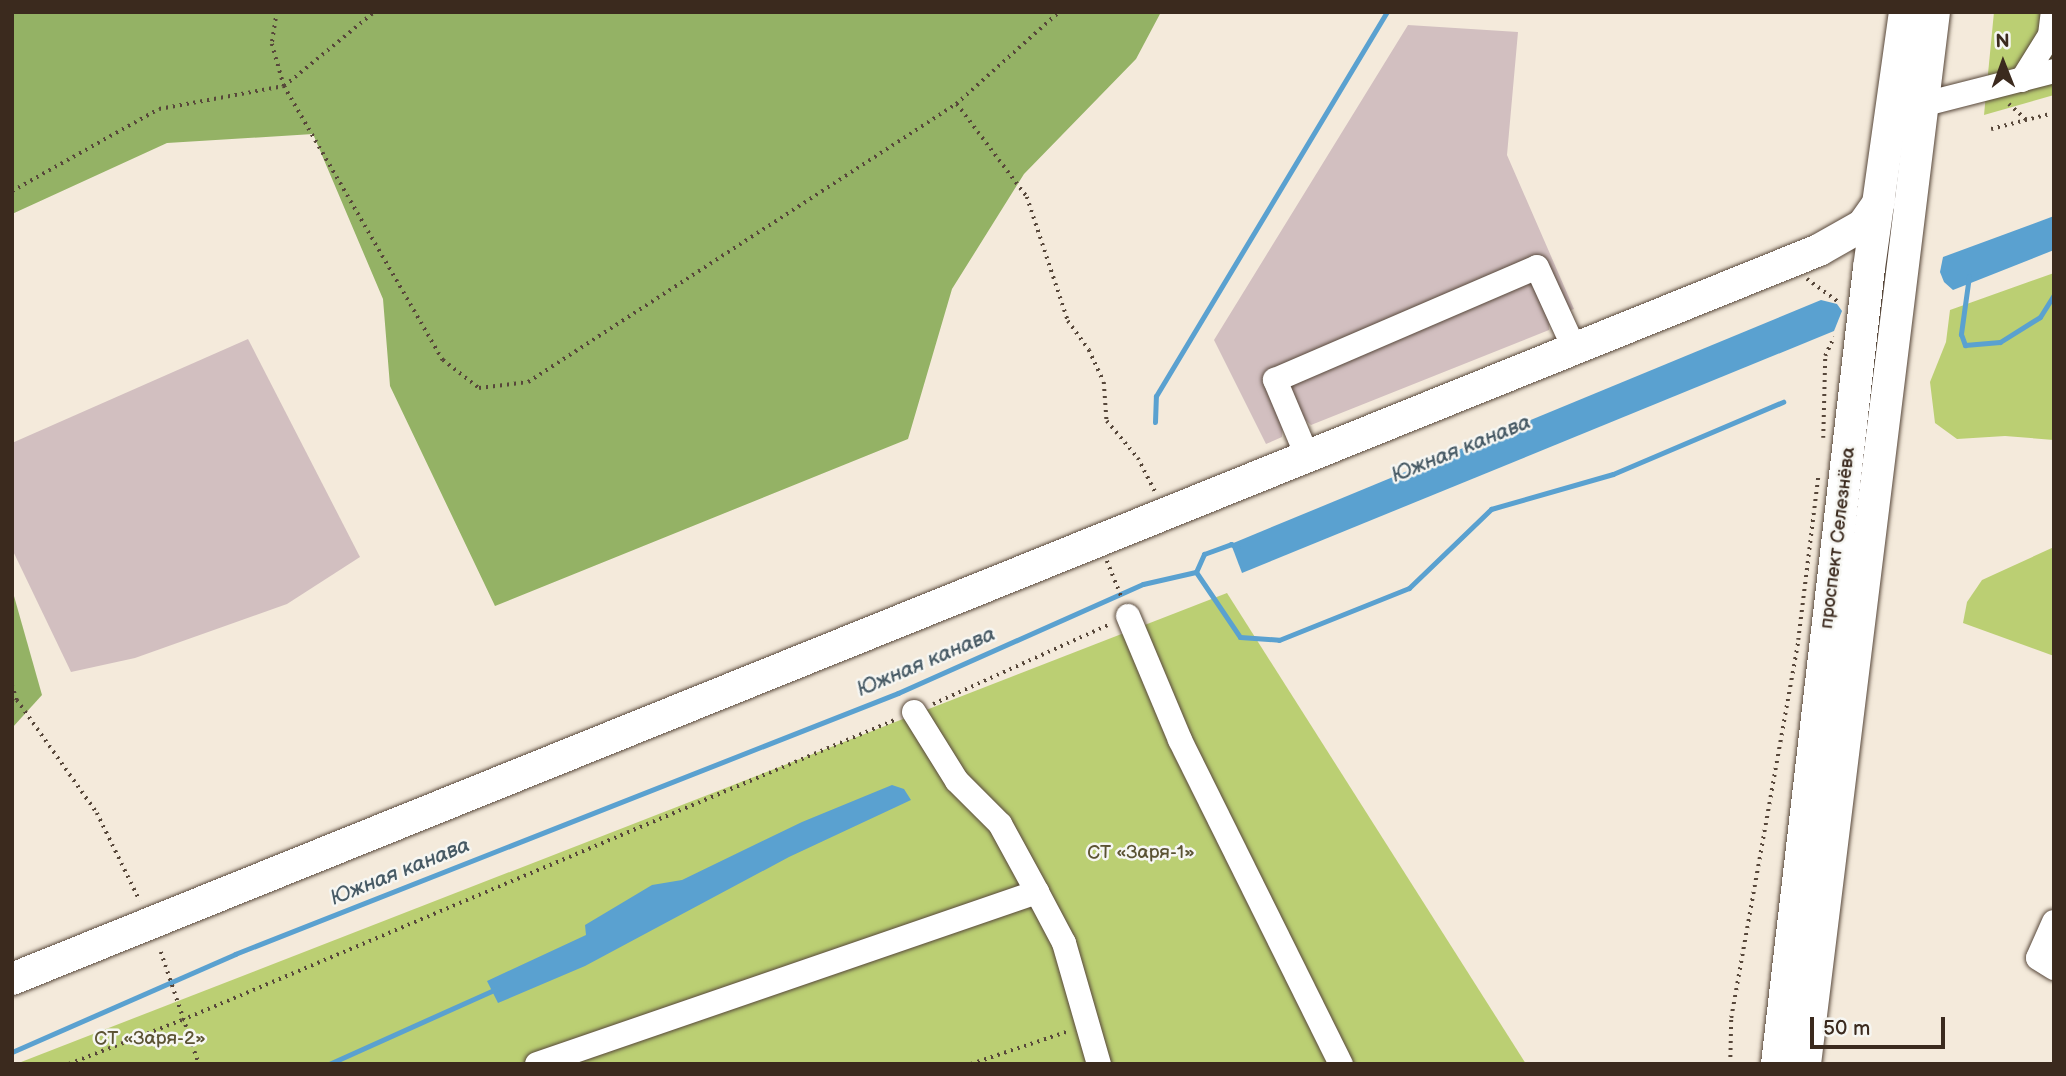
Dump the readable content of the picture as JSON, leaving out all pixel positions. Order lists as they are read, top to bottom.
{
  "streets": {
    "main road": ["проспект Селезнёва"]
  },
  "water": ["Южная канава"],
  "parks": ["СТ «Заря-1»", "СТ «Заря-2»"],
  "scale_bar": "50 m",
  "north": "top"
}
